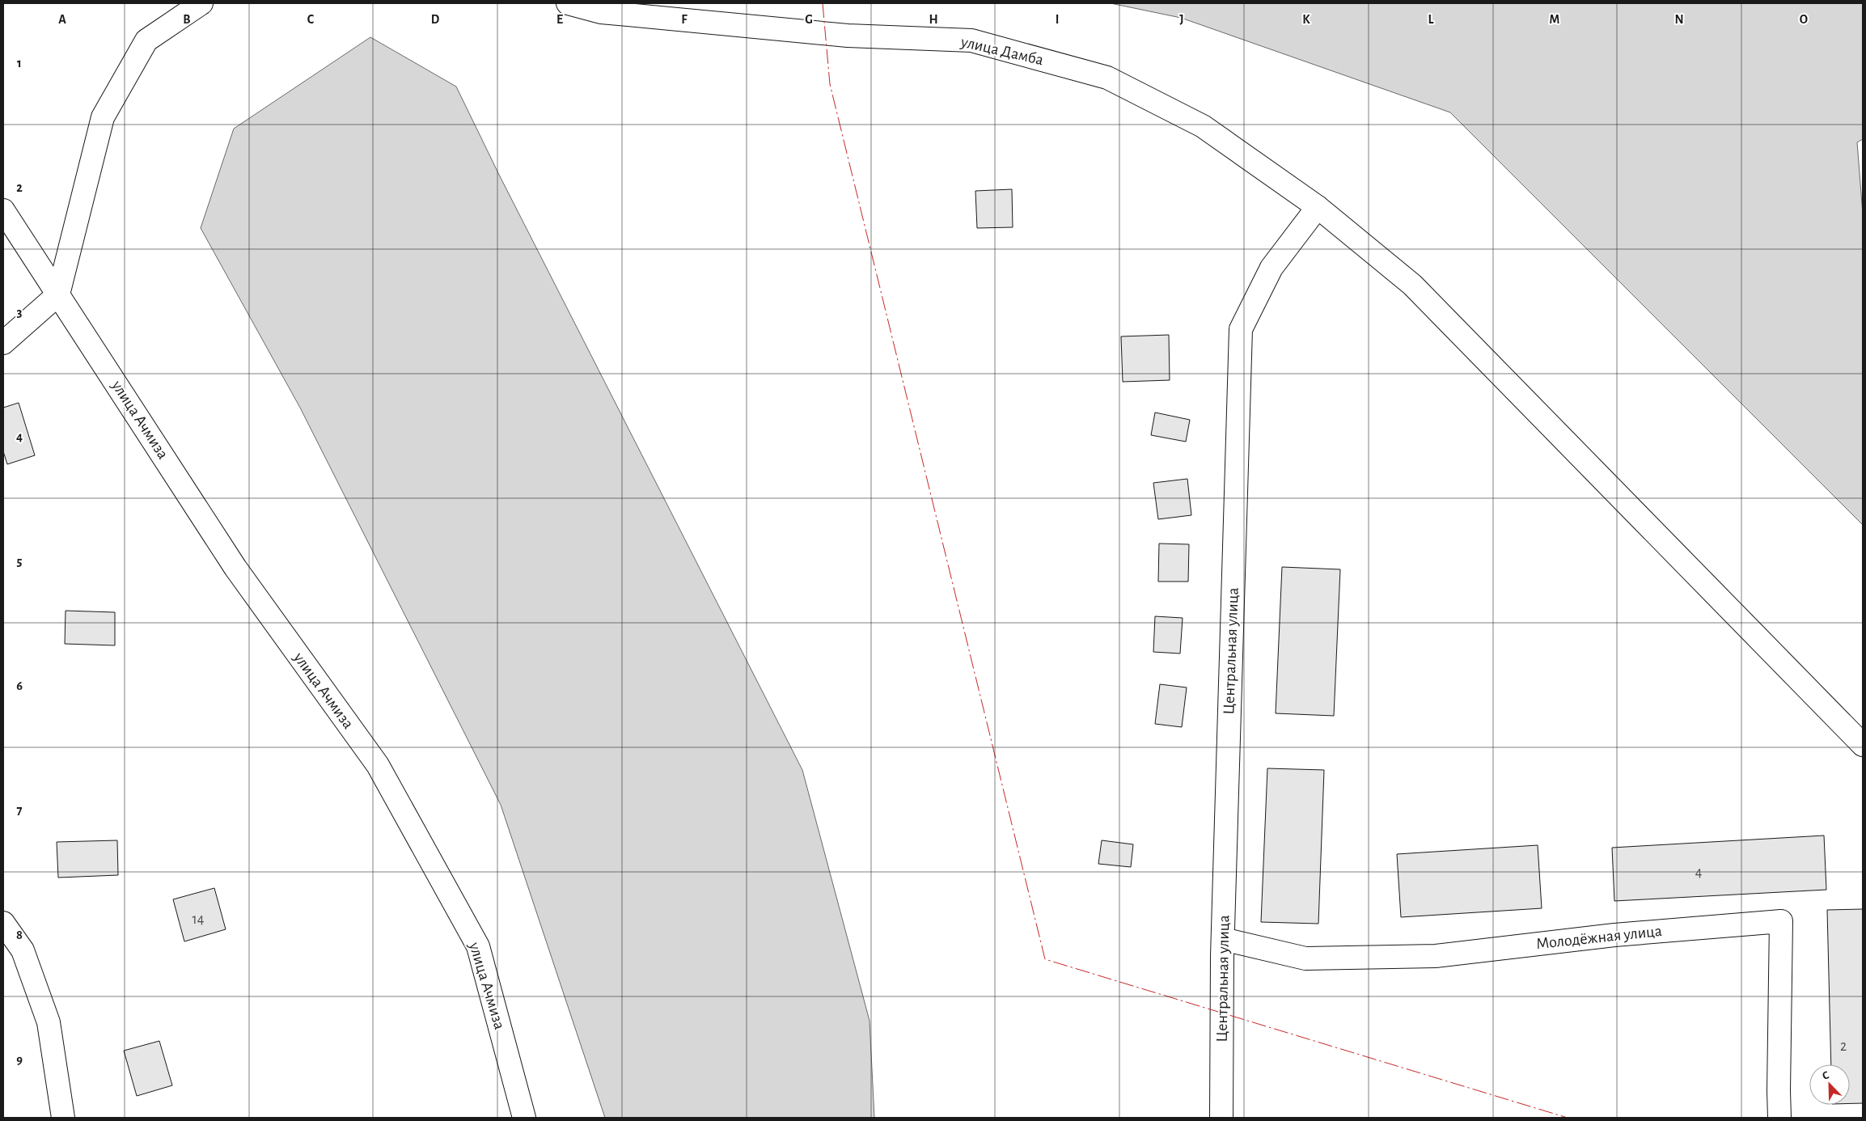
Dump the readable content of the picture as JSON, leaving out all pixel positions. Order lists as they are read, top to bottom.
{
  "streets": {
    "street": [
      "улица Дамба",
      "улица Ачмиза",
      "Центральная улица",
      "Молодёжная улица"
    ]
  },
  "crossings": [
    ["улица Дамба", "Центральная улица"],
    ["Центральная улица", "Молодёжная улица"]
  ],
  "house_numbers": ["4", "14", "2"],
  "north": "top left",
  "grid": {
    "columns": [
      "A",
      "B",
      "C",
      "D",
      "E",
      "F",
      "G",
      "H",
      "I",
      "J",
      "K",
      "L",
      "M",
      "N",
      "O"
    ],
    "rows": [
      "1",
      "2",
      "3",
      "4",
      "5",
      "6",
      "7",
      "8",
      "9"
    ]
  }
}
